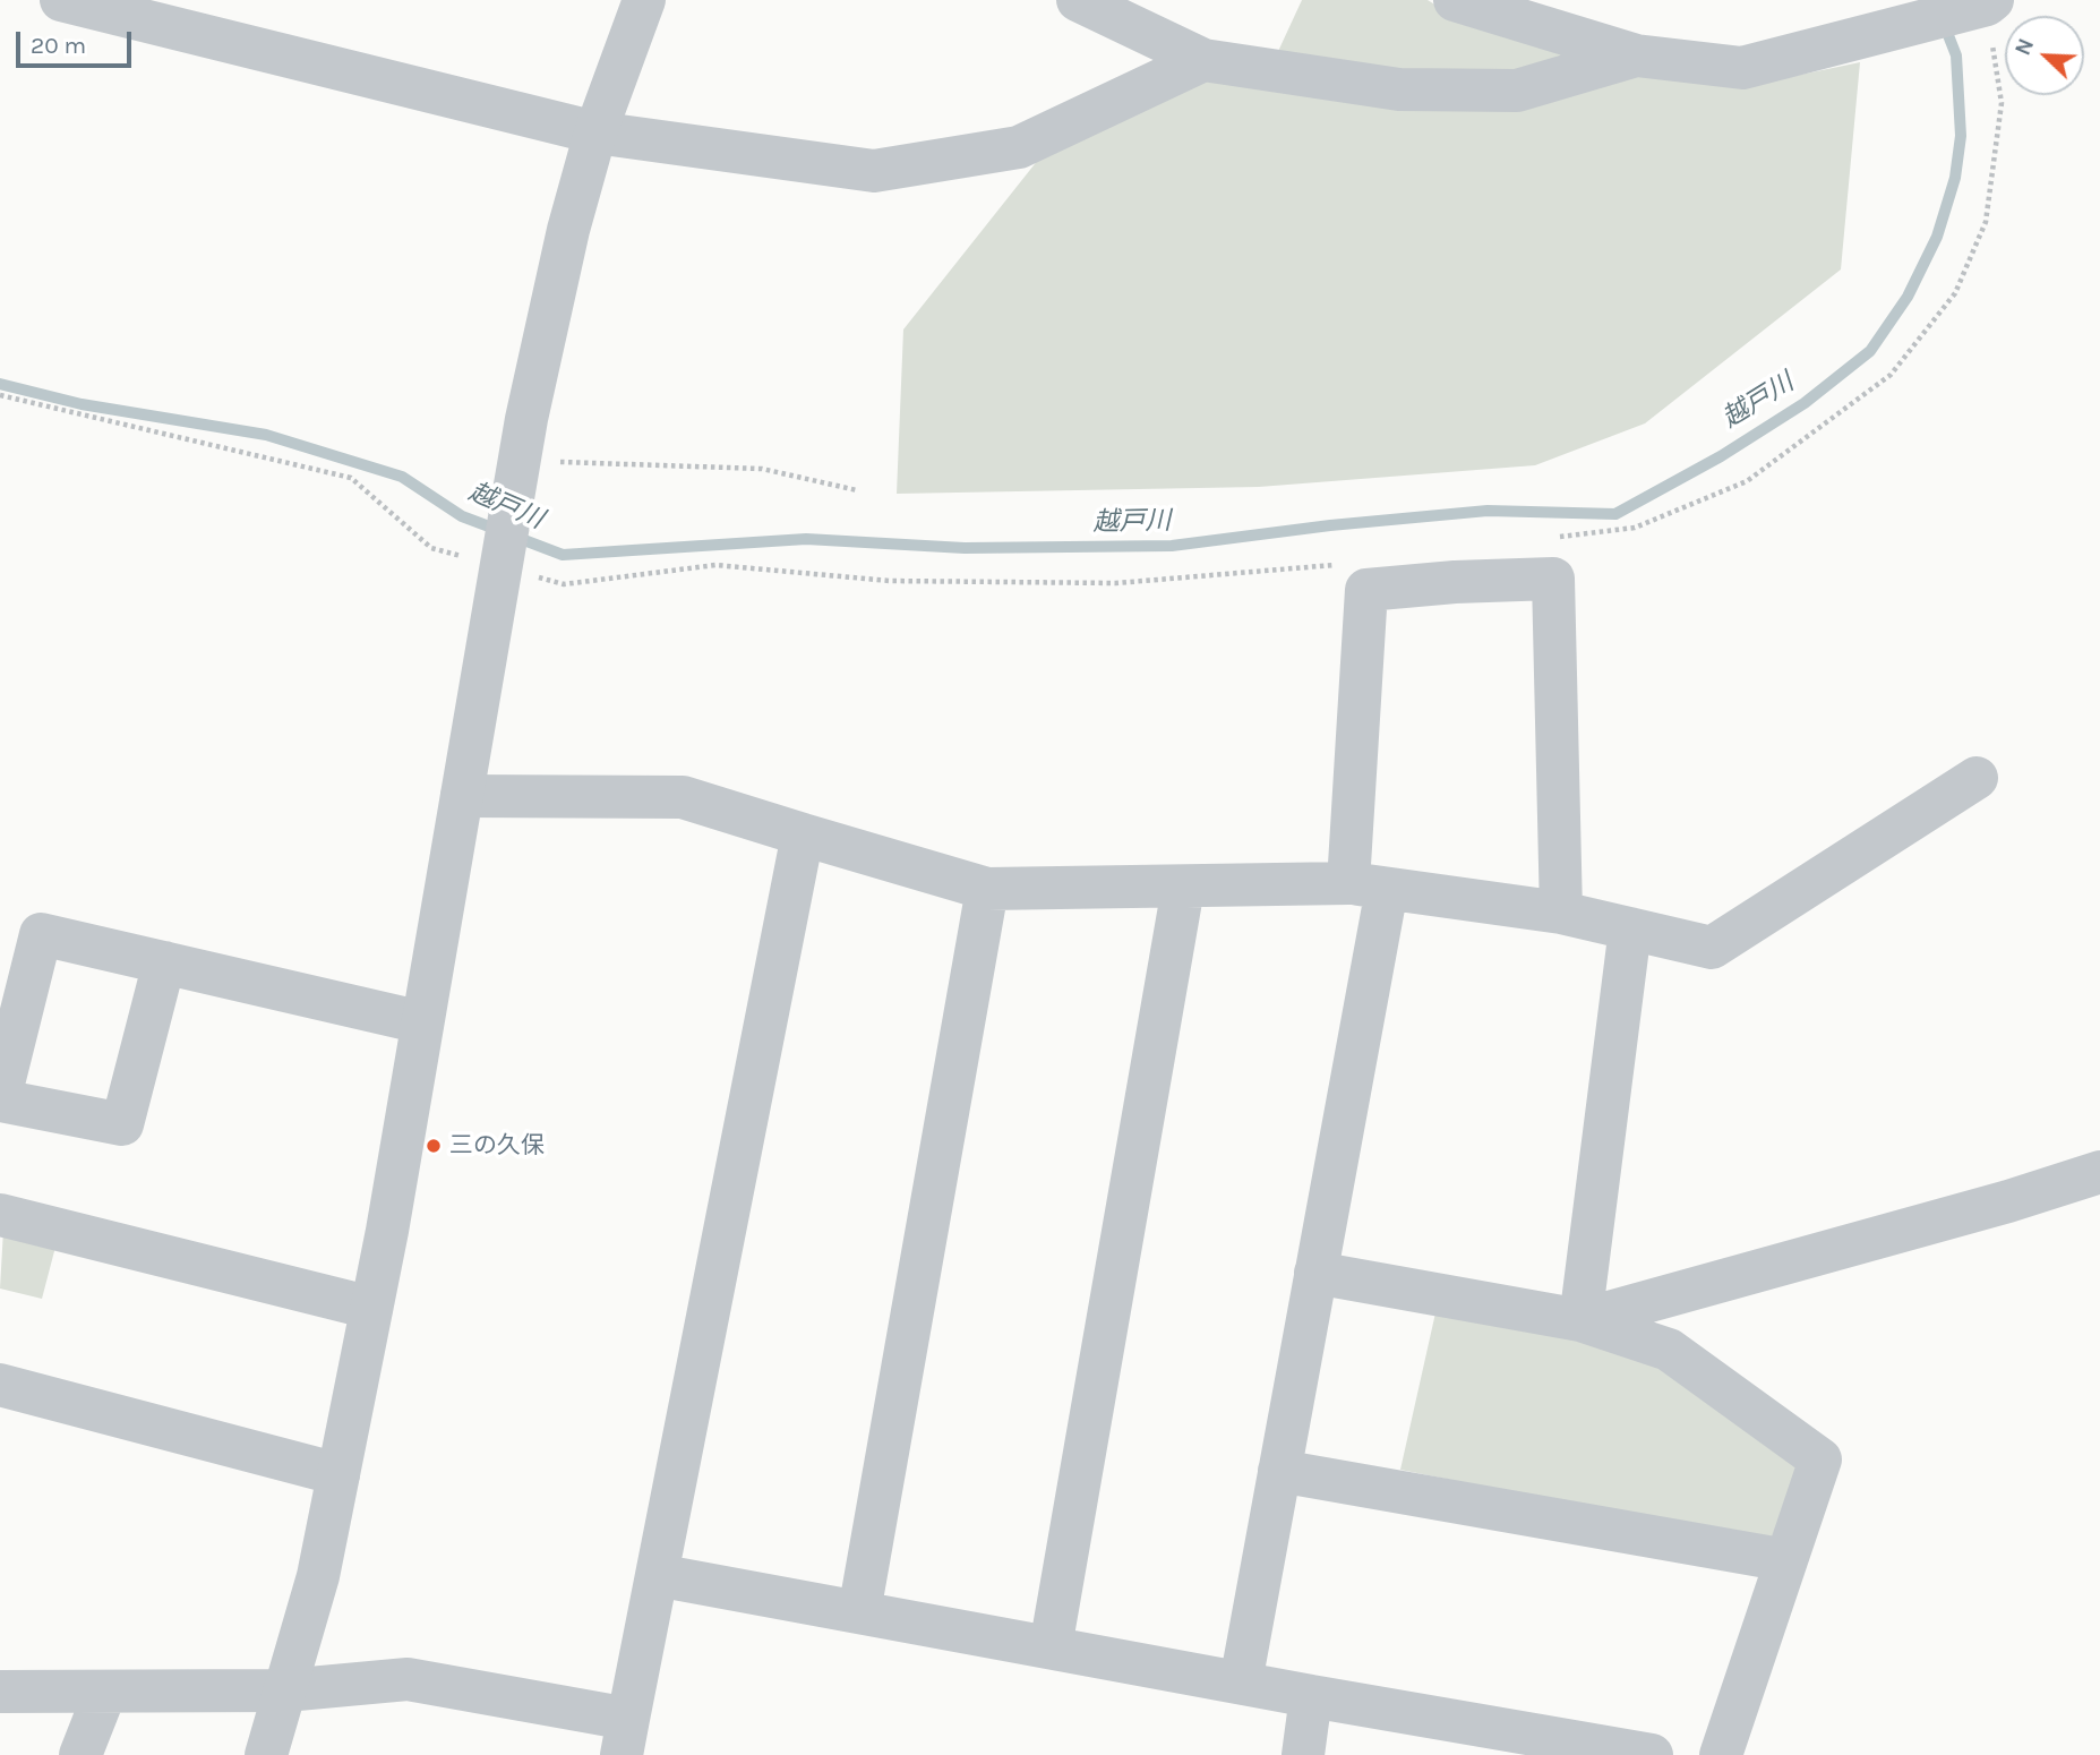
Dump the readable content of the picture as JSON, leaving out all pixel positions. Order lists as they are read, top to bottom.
{
  "water": ["越戸川"],
  "places": ["三の久保"],
  "scale_bar": "20 m",
  "north": "top left"
}
